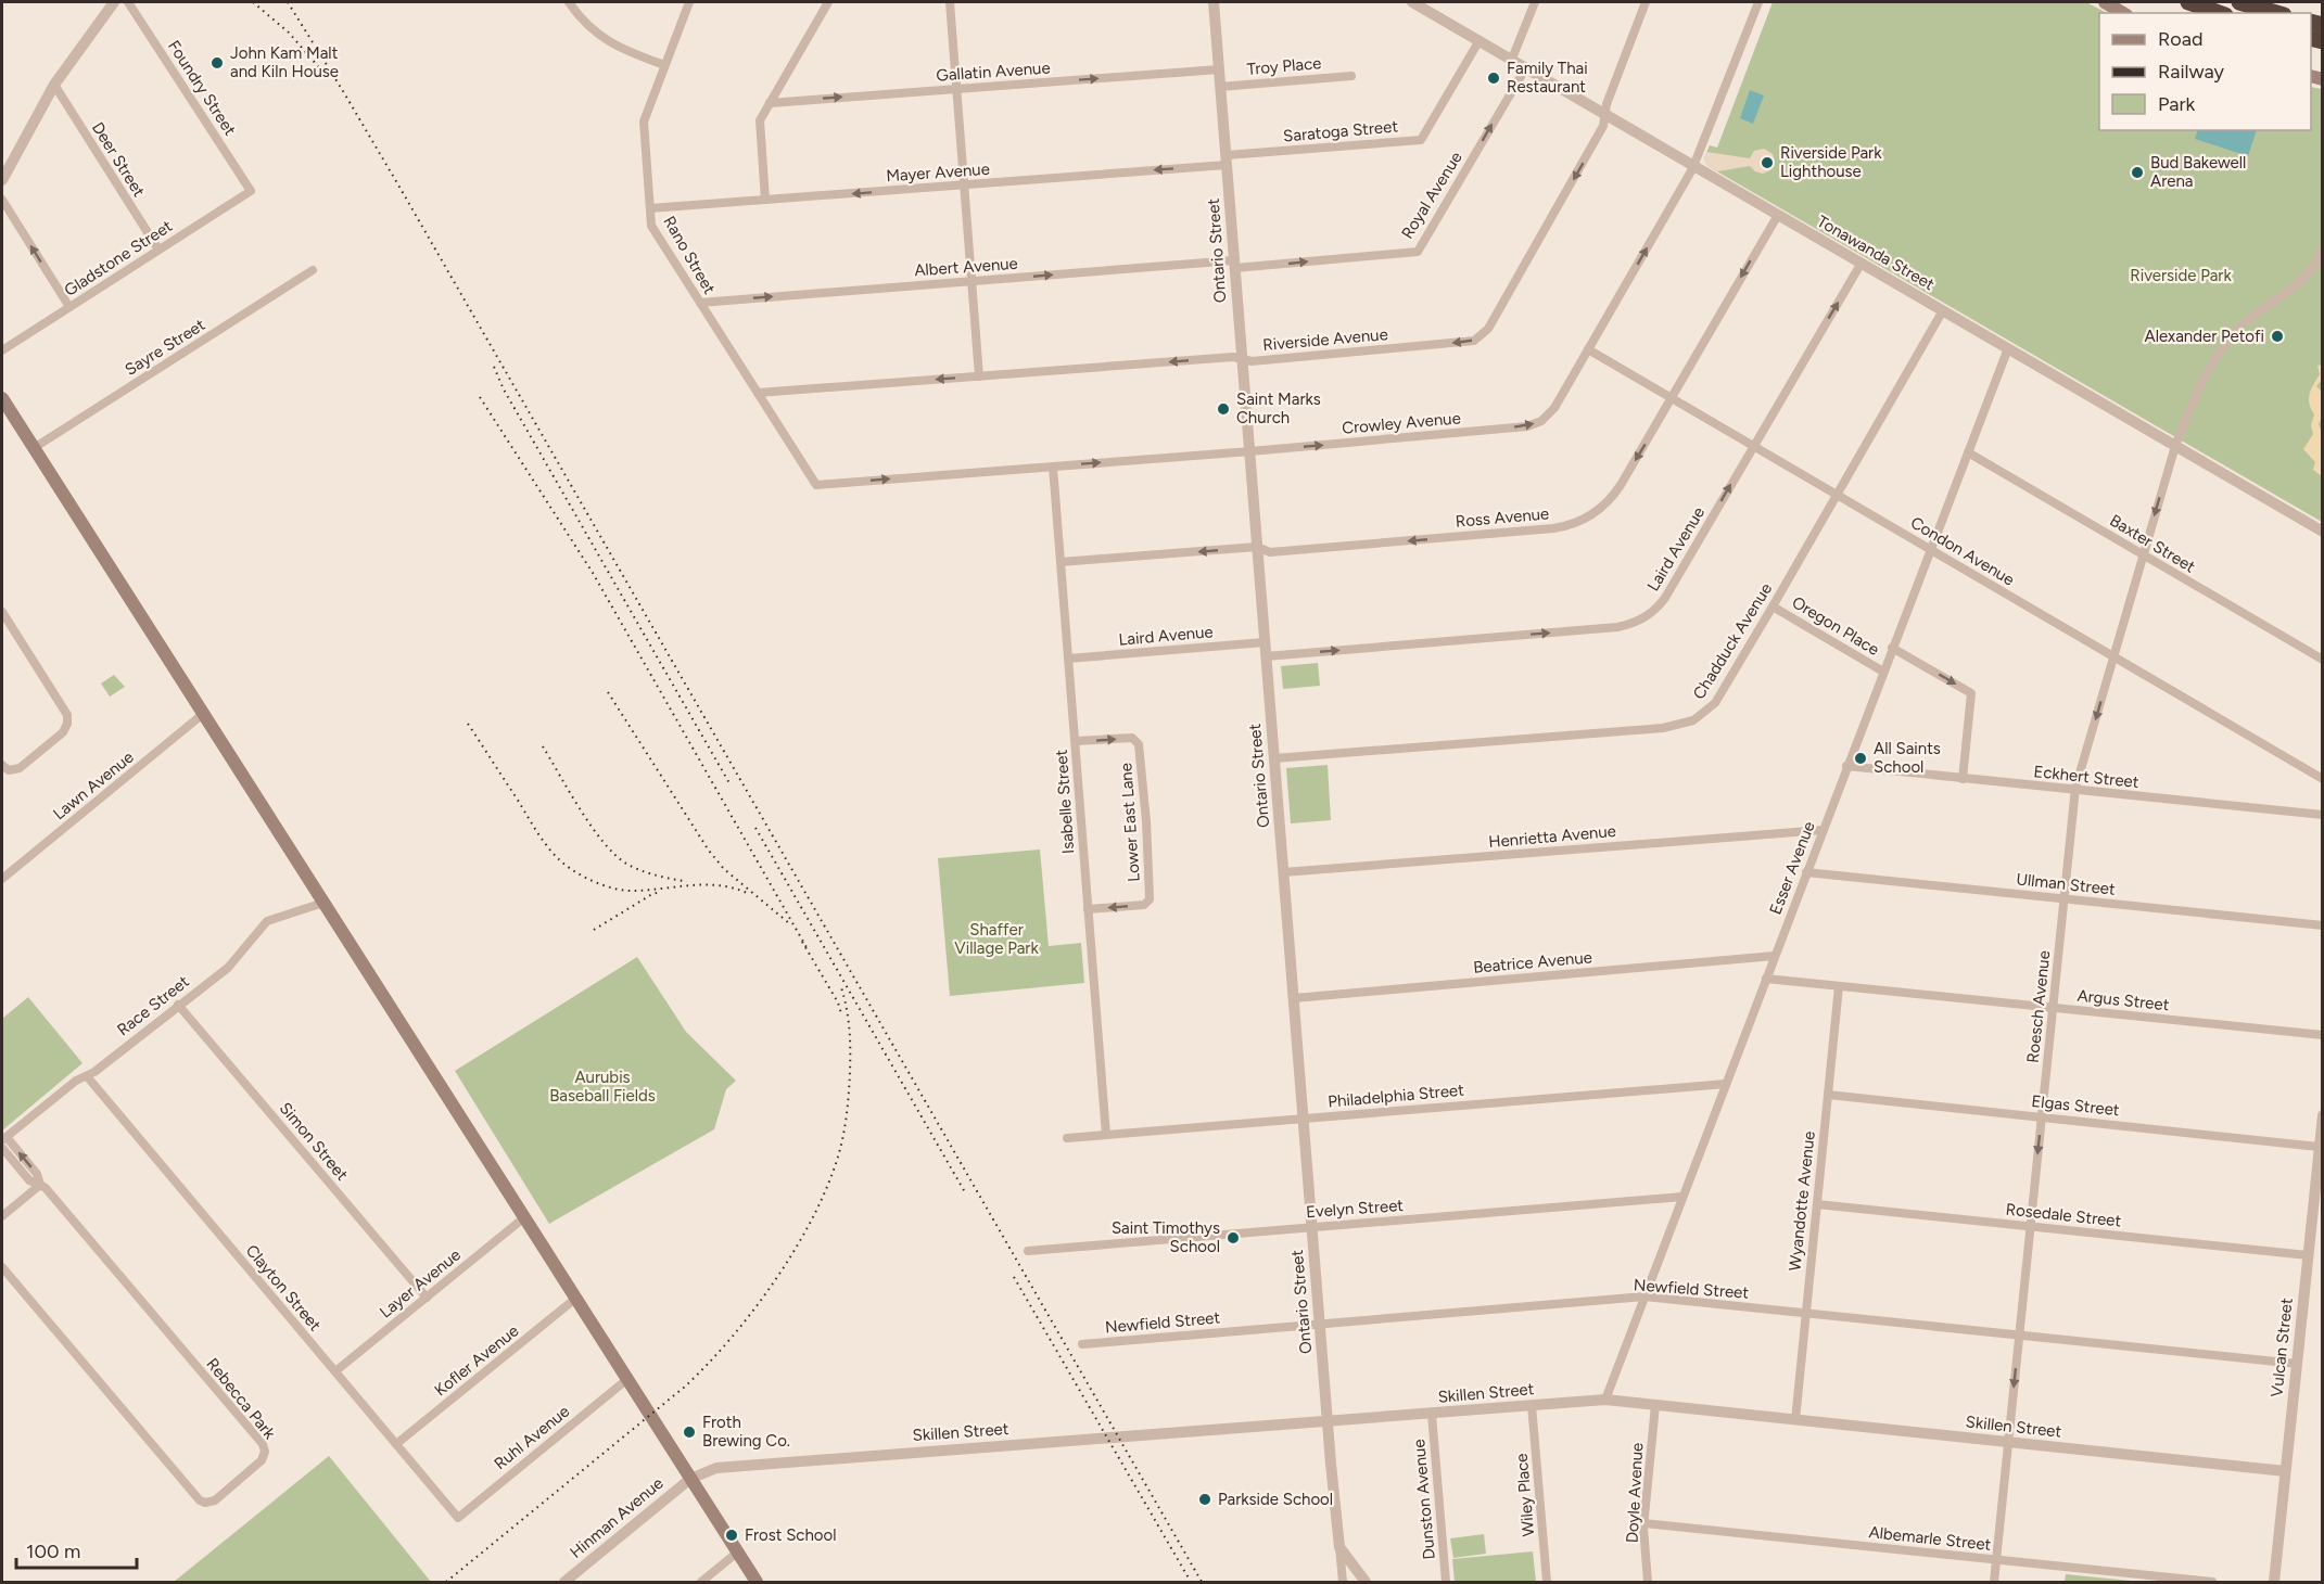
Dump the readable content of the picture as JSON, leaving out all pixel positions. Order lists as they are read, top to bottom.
{
  "streets": {
    "street": [
      "Troy Place",
      "Gallatin Avenue",
      "Foundry Street",
      "Saratoga Street",
      "Deer Street",
      "Mayer Avenue",
      "Royal Avenue",
      "Ontario Street",
      "Tonawanda Street",
      "Rano Street",
      "Gladstone Street",
      "Albert Avenue",
      "Riverside Avenue",
      "Sayre Street",
      "Crowley Avenue",
      "Ross Avenue",
      "Baxter Street",
      "Laird Avenue",
      "Condon Avenue",
      "Oregon Place",
      "Chadduck Avenue",
      "Eckhert Street",
      "Lawn Avenue",
      "Isabelle Street",
      "Lower East Lane",
      "Henrietta Avenue",
      "Esser Avenue",
      "Ullman Street",
      "Beatrice Avenue",
      "Argus Street",
      "Race Street",
      "Roesch Avenue",
      "Philadelphia Street",
      "Elgas Street",
      "Simon Street",
      "Wyandotte Avenue",
      "Evelyn Street",
      "Rosedale Street",
      "Layer Avenue",
      "Clayton Street",
      "Newfield Street",
      "Vulcan Street",
      "Kofler Avenue",
      "Skillen Street",
      "Rebecca Park",
      "Ruhl Avenue",
      "Doyle Avenue",
      "Wiley Place",
      "Dunston Avenue",
      "Hinman Avenue",
      "Albemarle Street"
    ]
  },
  "crossings": [
    ["Troy Place", "Ontario Street"],
    ["Gallatin Avenue", "Ontario Street"],
    ["Foundry Street", "Gladstone Street"],
    ["Saratoga Street", "Mayer Avenue"],
    ["Saratoga Street", "Ontario Street"],
    ["Saratoga Street", "Tonawanda Street"],
    ["Deer Street", "Gladstone Street"],
    ["Mayer Avenue", "Ontario Street"],
    ["Mayer Avenue", "Rano Street"],
    ["Royal Avenue", "Ontario Street"],
    ["Royal Avenue", "Tonawanda Street"],
    ["Royal Avenue", "Albert Avenue"],
    ["Ontario Street", "Albert Avenue"],
    ["Ontario Street", "Riverside Avenue"],
    ["Ontario Street", "Crowley Avenue"],
    ["Ontario Street", "Ross Avenue"],
    ["Ontario Street", "Laird Avenue"],
    ["Ontario Street", "Chadduck Avenue"],
    ["Ontario Street", "Henrietta Avenue"],
    ["Ontario Street", "Beatrice Avenue"],
    ["Ontario Street", "Philadelphia Street"],
    ["Ontario Street", "Evelyn Street"],
    ["Ontario Street", "Newfield Street"],
    ["Ontario Street", "Skillen Street"],
    ["Tonawanda Street", "Riverside Avenue"],
    ["Tonawanda Street", "Crowley Avenue"],
    ["Tonawanda Street", "Ross Avenue"],
    ["Tonawanda Street", "Laird Avenue"],
    ["Tonawanda Street", "Chadduck Avenue"],
    ["Tonawanda Street", "Esser Avenue"],
    ["Tonawanda Street", "Roesch Avenue"],
    ["Rano Street", "Albert Avenue"],
    ["Rano Street", "Riverside Avenue"],
    ["Rano Street", "Crowley Avenue"],
    ["Crowley Avenue", "Condon Avenue"],
    ["Crowley Avenue", "Isabelle Street"],
    ["Ross Avenue", "Condon Avenue"],
    ["Ross Avenue", "Isabelle Street"],
    ["Baxter Street", "Esser Avenue"],
    ["Baxter Street", "Roesch Avenue"],
    ["Laird Avenue", "Condon Avenue"],
    ["Laird Avenue", "Isabelle Street"],
    ["Condon Avenue", "Chadduck Avenue"],
    ["Condon Avenue", "Esser Avenue"],
    ["Condon Avenue", "Roesch Avenue"],
    ["Oregon Place", "Chadduck Avenue"],
    ["Oregon Place", "Esser Avenue"],
    ["Eckhert Street", "Esser Avenue"],
    ["Eckhert Street", "Roesch Avenue"],
    ["Isabelle Street", "Lower East Lane"],
    ["Isabelle Street", "Philadelphia Street"],
    ["Henrietta Avenue", "Esser Avenue"],
    ["Esser Avenue", "Ullman Street"],
    ["Esser Avenue", "Beatrice Avenue"],
    ["Esser Avenue", "Argus Street"],
    ["Esser Avenue", "Philadelphia Street"],
    ["Esser Avenue", "Evelyn Street"],
    ["Esser Avenue", "Newfield Street"],
    ["Esser Avenue", "Skillen Street"],
    ["Ullman Street", "Roesch Avenue"],
    ["Argus Street", "Roesch Avenue"],
    ["Argus Street", "Wyandotte Avenue"],
    ["Race Street", "Simon Street"],
    ["Race Street", "Clayton Street"],
    ["Race Street", "Rebecca Park"],
    ["Roesch Avenue", "Elgas Street"],
    ["Roesch Avenue", "Rosedale Street"],
    ["Roesch Avenue", "Newfield Street"],
    ["Roesch Avenue", "Skillen Street"],
    ["Roesch Avenue", "Albemarle Street"],
    ["Elgas Street", "Wyandotte Avenue"],
    ["Elgas Street", "Vulcan Street"],
    ["Simon Street", "Layer Avenue"],
    ["Wyandotte Avenue", "Rosedale Street"],
    ["Wyandotte Avenue", "Newfield Street"],
    ["Wyandotte Avenue", "Skillen Street"],
    ["Rosedale Street", "Vulcan Street"],
    ["Layer Avenue", "Clayton Street"],
    ["Clayton Street", "Kofler Avenue"],
    ["Clayton Street", "Ruhl Avenue"],
    ["Newfield Street", "Vulcan Street"],
    ["Vulcan Street", "Skillen Street"],
    ["Skillen Street", "Doyle Avenue"],
    ["Skillen Street", "Wiley Place"],
    ["Skillen Street", "Dunston Avenue"],
    ["Skillen Street", "Hinman Avenue"],
    ["Doyle Avenue", "Albemarle Street"]
  ],
  "one_way": [
    "Gallatin Avenue",
    "Mayer Avenue",
    "Royal Avenue",
    "Albert Avenue",
    "Riverside Avenue",
    "Crowley Avenue",
    "Ross Avenue",
    "Laird Avenue"
  ],
  "parks": ["Riverside Park", "Shaffer Village Park", "Aurubis Baseball Fields"],
  "places": [
    "John Kam Malt and Kiln House",
    "Family Thai Restaurant",
    "Riverside Park Lighthouse",
    "Bud Bakewell Arena",
    "Alexander Petofi",
    "Saint Marks Church",
    "All Saints School",
    "Saint Timothys School",
    "Froth Brewing Co.",
    "Parkside School",
    "Frost School"
  ],
  "legend": ["Road", "Railway", "Park"],
  "scale_bar": "100 m"
}
